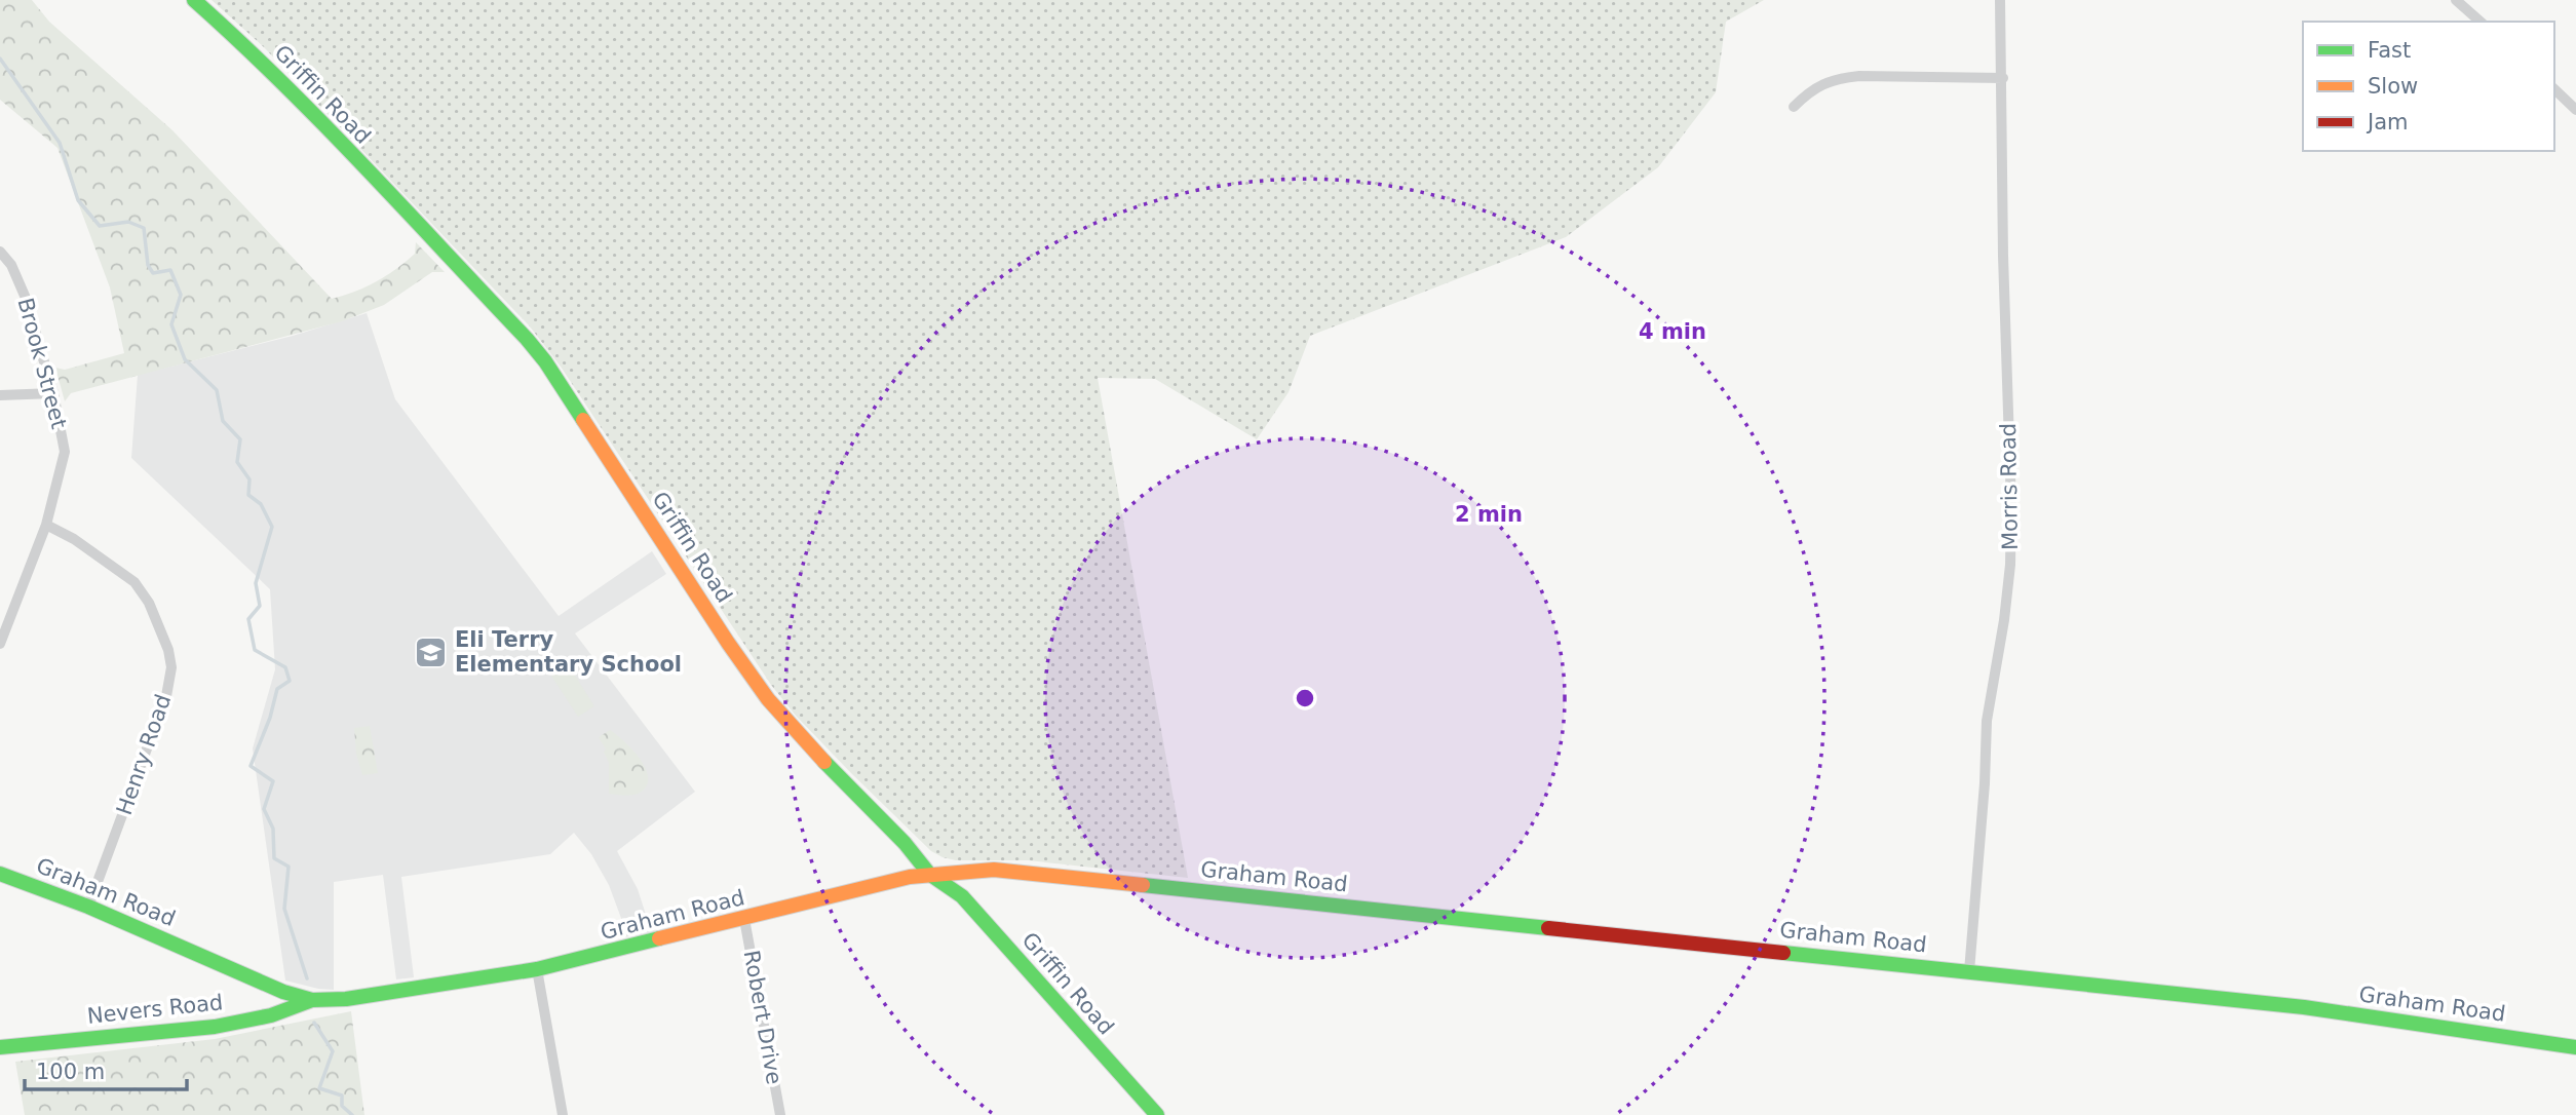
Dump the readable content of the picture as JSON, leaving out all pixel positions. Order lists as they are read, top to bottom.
{
  "streets": {
    "street": [
      "Griffin Road",
      "Brook Street",
      "Morris Road",
      "Henry Road",
      "Graham Road",
      "Nevers Road",
      "Robert Drive"
    ]
  },
  "crossings": [
    ["Griffin Road", "Graham Road"],
    ["Brook Street", "Henry Road"],
    ["Morris Road", "Graham Road"],
    ["Henry Road", "Graham Road"],
    ["Graham Road", "Nevers Road"],
    ["Graham Road", "Robert Drive"]
  ],
  "places": {
    "school or university": ["Eli Terry Elementary School"]
  },
  "legend": ["Fast", "Slow", "Jam"],
  "scale_bar": "100 m",
  "rings": ["4 min", "2 min"]
}
